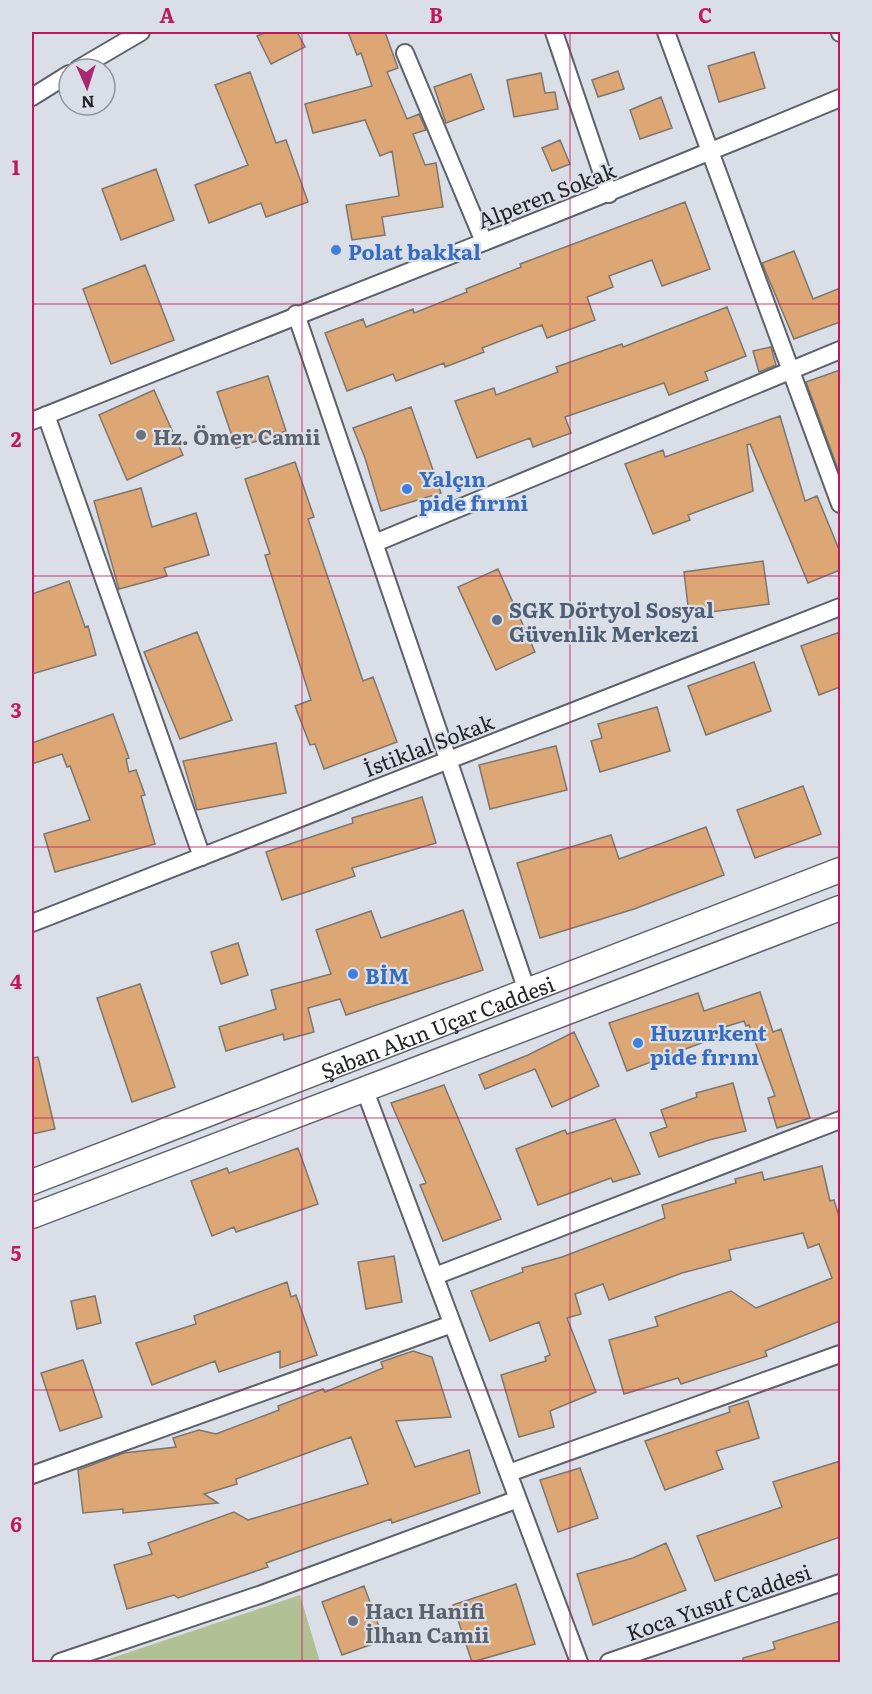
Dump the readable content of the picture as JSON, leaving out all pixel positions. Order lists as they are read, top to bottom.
{
  "streets": {
    "main road": ["Şaban Akın Uçar Caddesi"],
    "street": ["Alperen Sokak", "İstiklal Sokak", "Koca Yusuf Caddesi"]
  },
  "places": [
    "Polat bakkal",
    "Hz. Ömer Camii",
    "Yalçın pide fırıni",
    "SGK Dörtyol Sosyal Güvenlik Merkezi",
    "BİM",
    "Huzurkent pide fırını",
    "Hacı Hanifi İlhan Camii"
  ],
  "north": "bottom",
  "grid": {
    "columns": ["A", "B", "C"],
    "rows": [
      "1",
      "2",
      "3",
      "4",
      "5",
      "6"
    ]
  }
}
